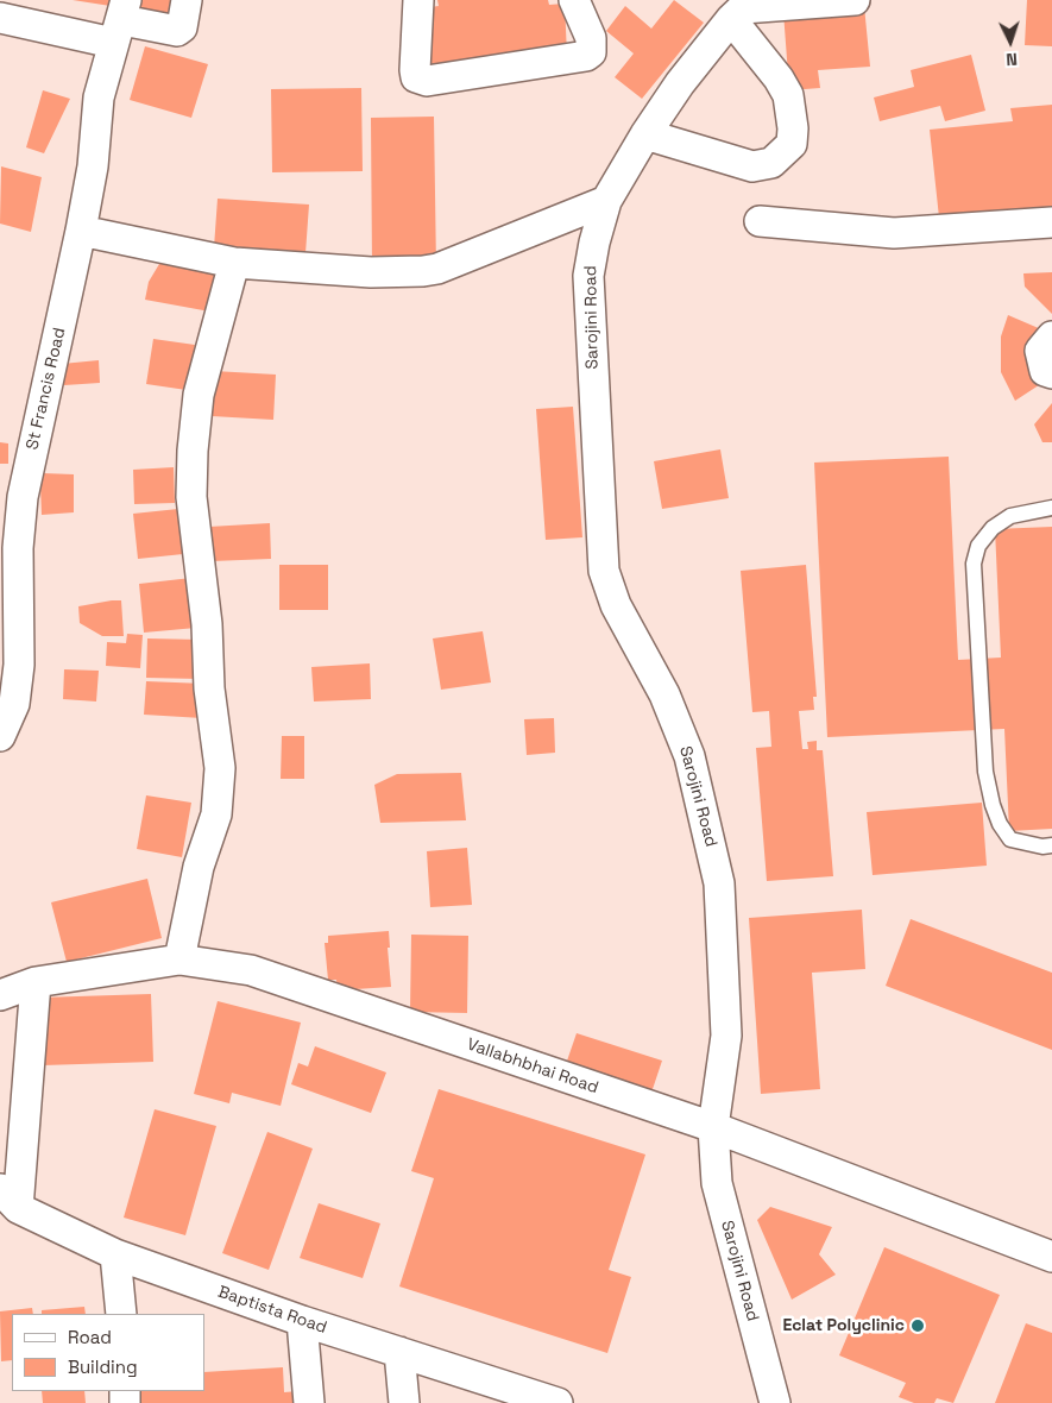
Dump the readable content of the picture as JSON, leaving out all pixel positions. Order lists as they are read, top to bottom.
{
  "streets": {
    "street": [
      "Sarojini Road",
      "St Francis Road",
      "Vallabhbhai Road",
      "Baptista Road"
    ]
  },
  "crossings": [
    ["Sarojini Road", "Vallabhbhai Road"]
  ],
  "places": ["Eclat Polyclinic"],
  "legend": ["Road", "Building"],
  "north": "bottom"
}
